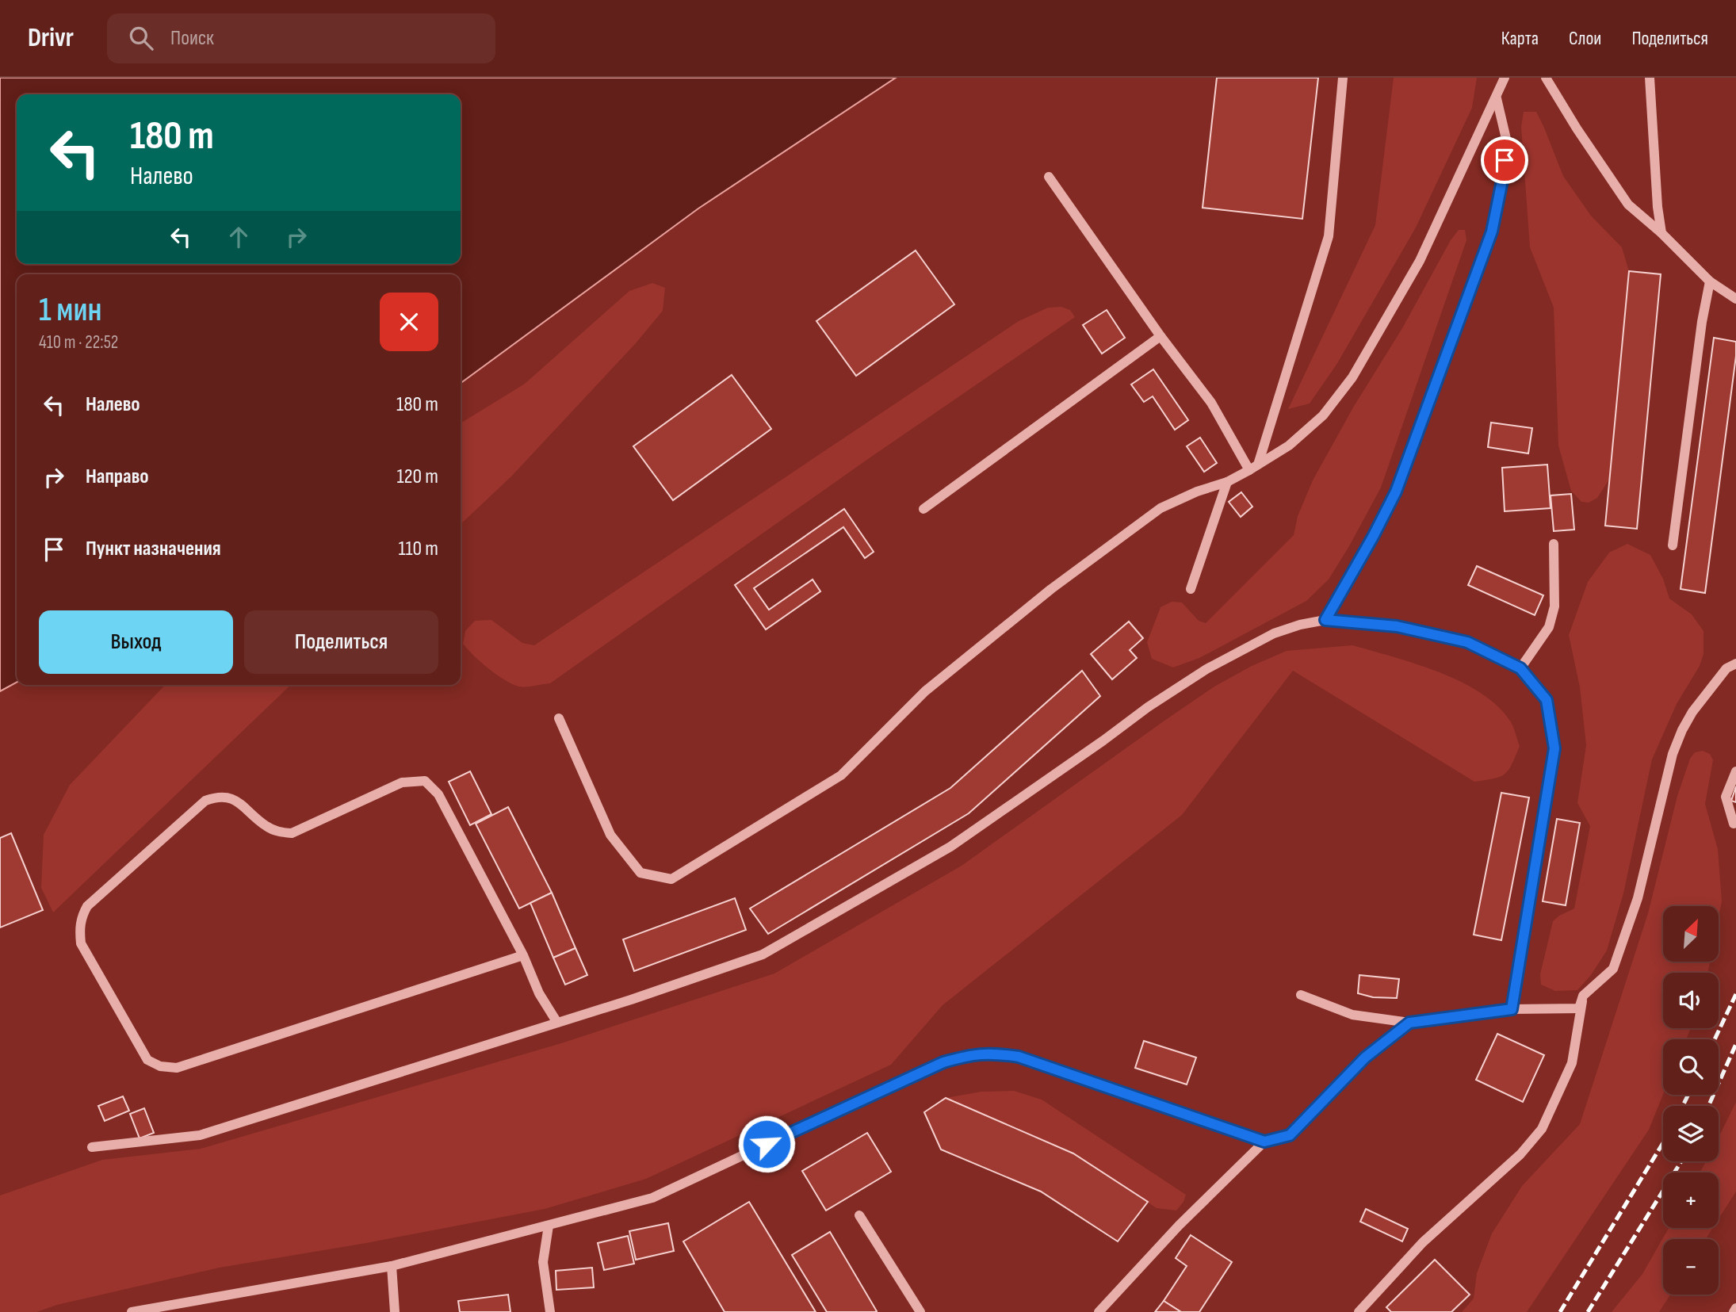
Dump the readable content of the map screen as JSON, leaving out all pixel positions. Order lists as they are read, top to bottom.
{
  "north": "top right",
  "page": {
    "header": "Drivr",
    "search": "Поиск",
    "nav": ["Карта", "Слои", "Поделиться"],
    "turn": ["180 m", "Налево"],
    "heading": ["1 мин", "410 m · 22:52"],
    "list": [
      {
        "name": "Налево",
        "value": "180 m"
      },
      {
        "name": "Направо",
        "value": "120 m"
      },
      {
        "name": "Пункт назначения",
        "value": "110 m"
      }
    ],
    "buttons": ["Выход", "Поделиться"],
    "map_buttons": ["+", "−"]
  }
}
